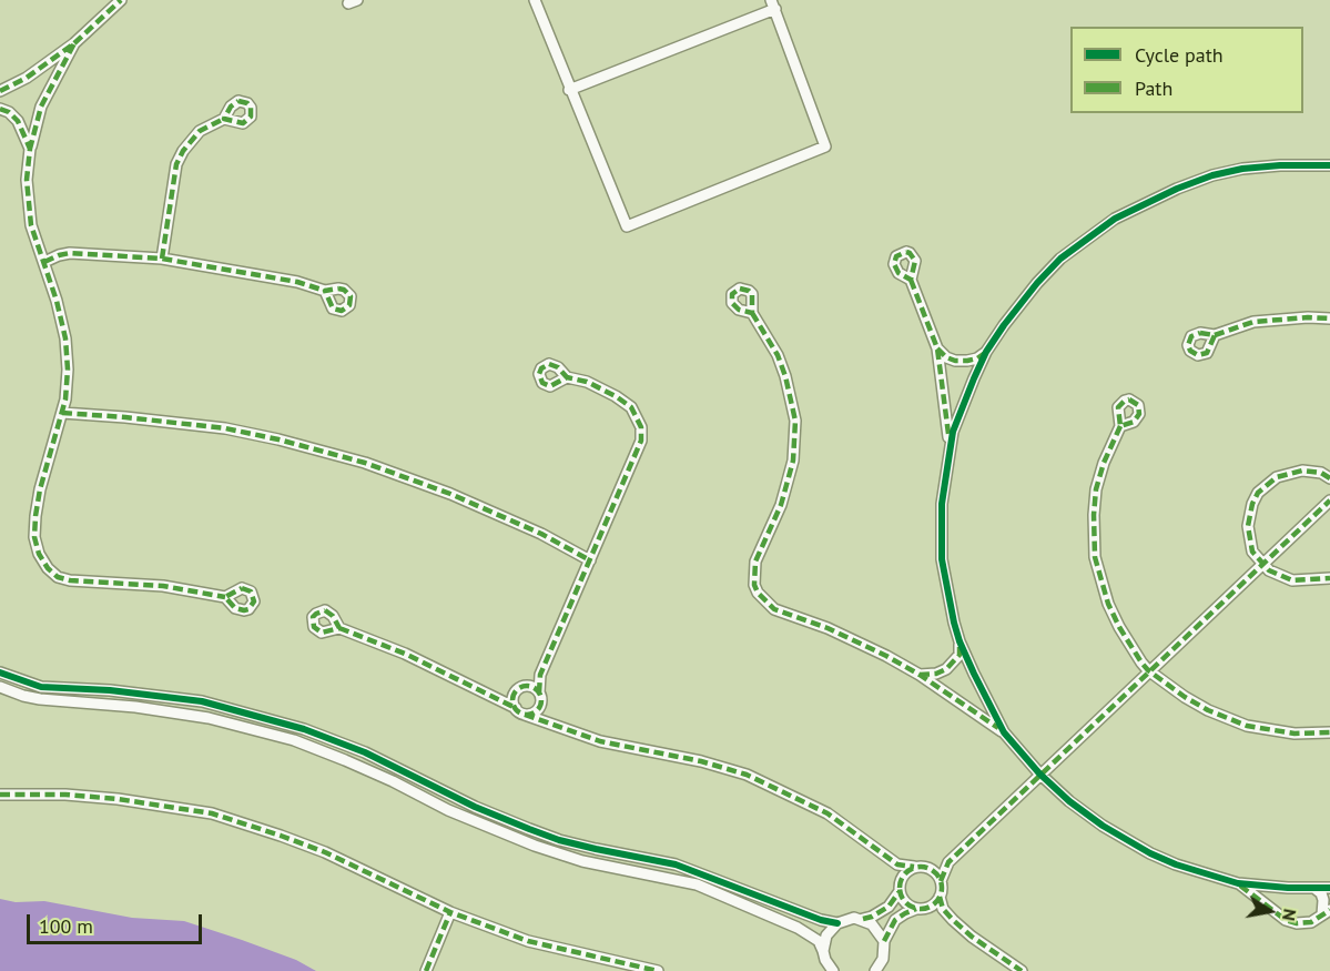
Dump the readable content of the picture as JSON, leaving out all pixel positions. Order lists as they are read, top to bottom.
{
  "legend": ["Cycle path", "Path"],
  "scale_bar": "100 m",
  "north": "right"
}
